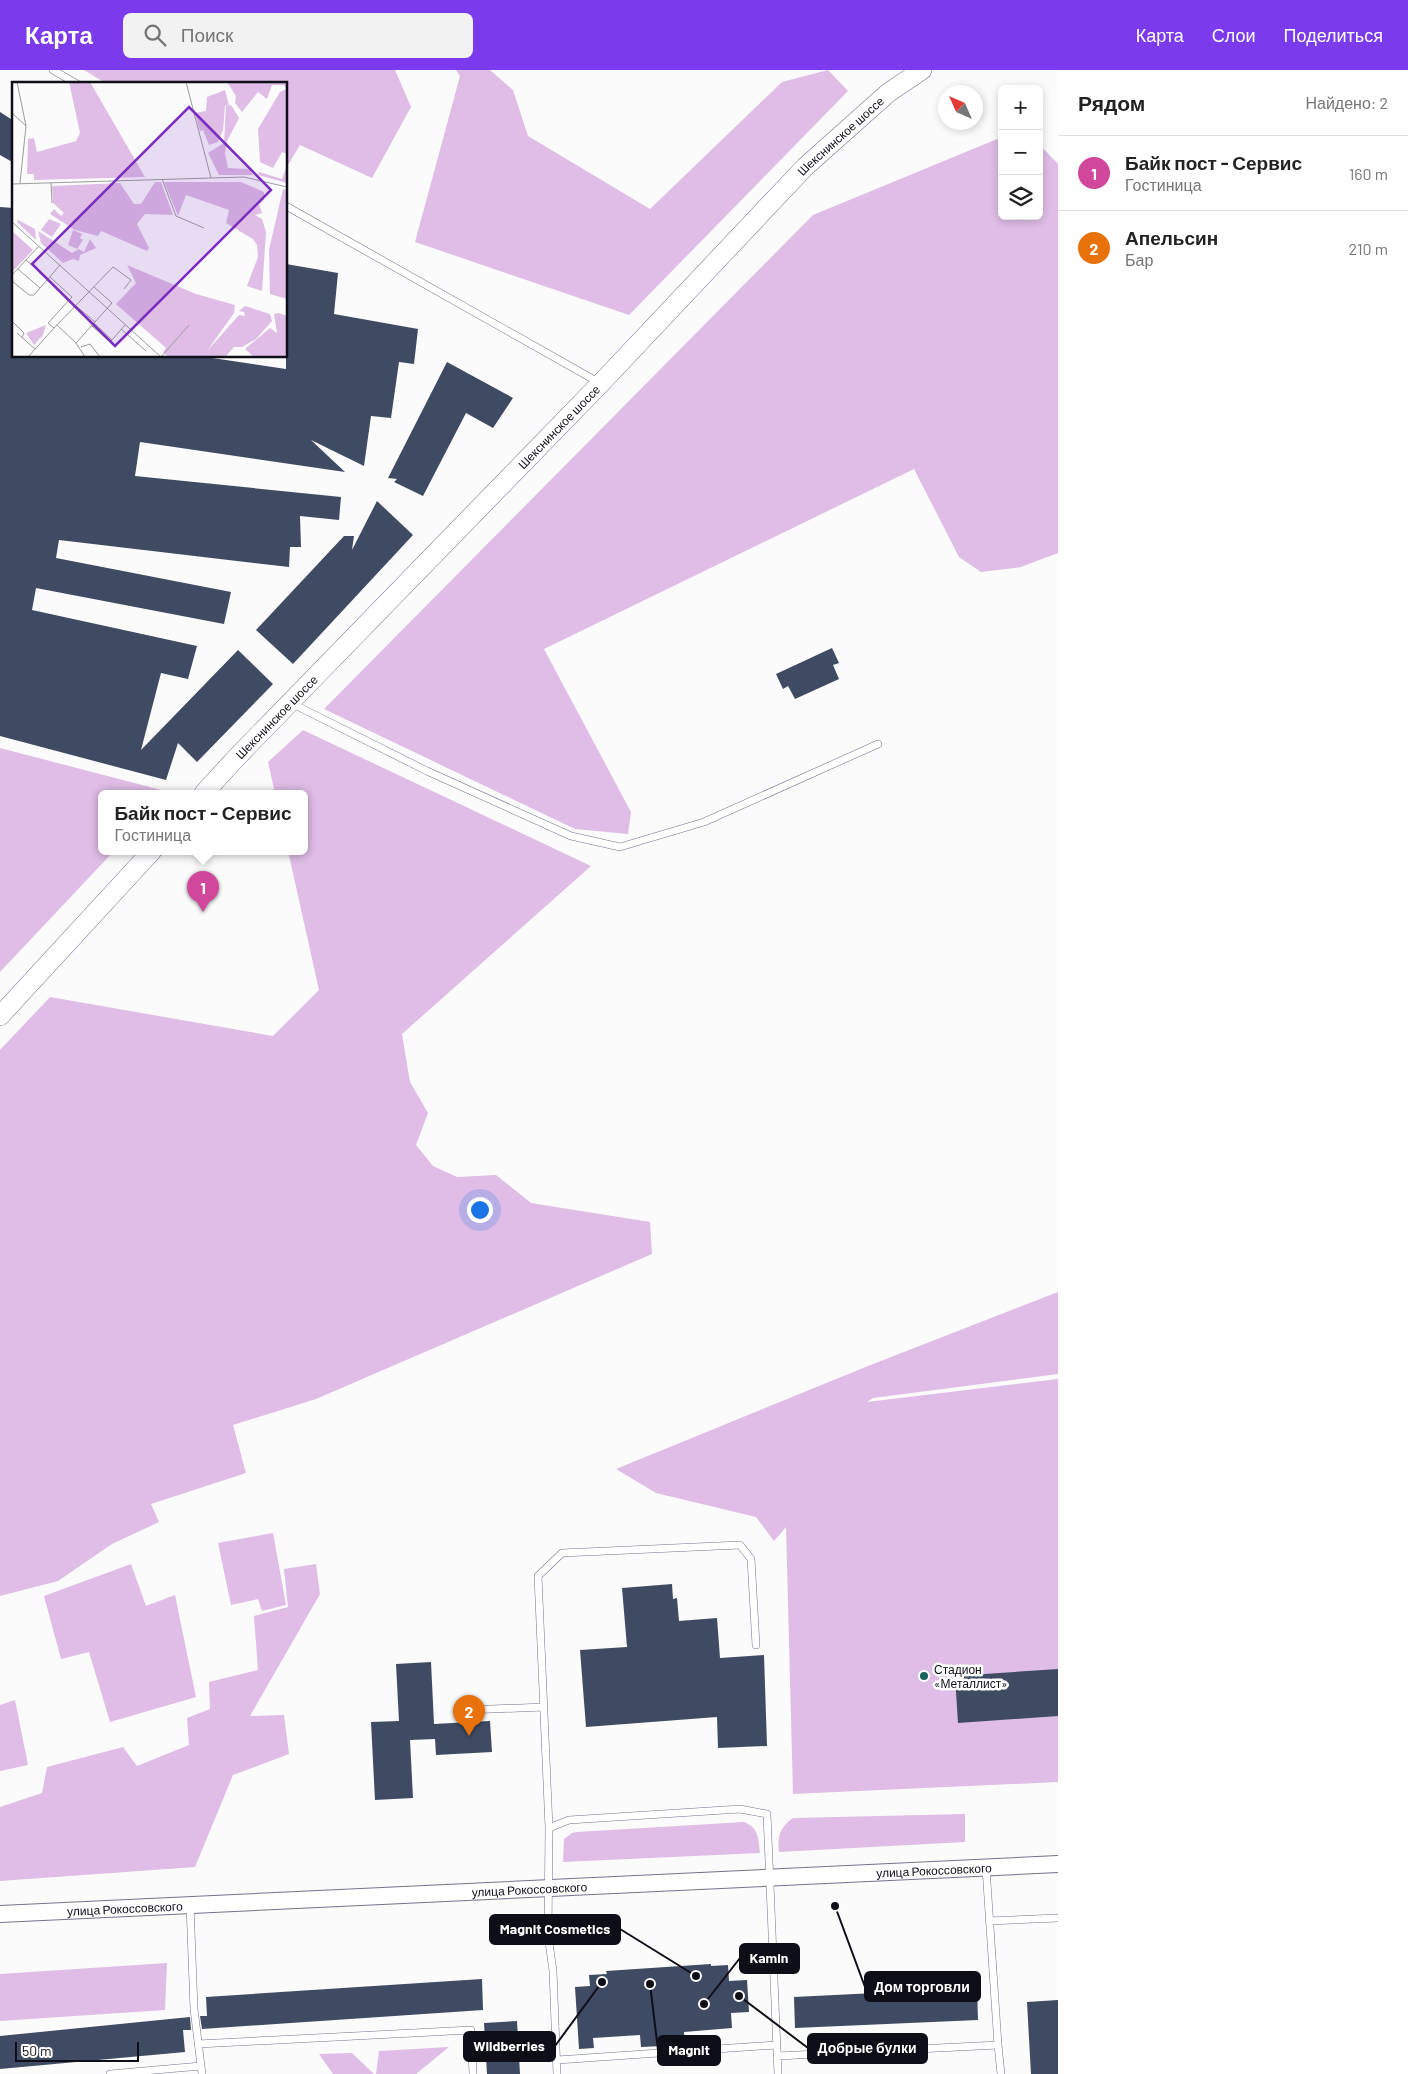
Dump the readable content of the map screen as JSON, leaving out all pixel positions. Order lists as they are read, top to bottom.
{
  "streets": {
    "main road": ["Шекснинское шоссе"],
    "street": ["улица Рокоссовского"]
  },
  "places": [
    "Стадион «Металлист»",
    "Дом торговли",
    "Magnit Cosmetics",
    "Wildberries",
    "Magnit",
    "Добрые булки",
    "Kamin"
  ],
  "scale_bar": "50 m",
  "north": "top left",
  "page": {
    "header": "Карта",
    "search": "Поиск",
    "nav": ["Карта", "Слои", "Поделиться"],
    "heading": ["Рядом", "Найдено: 2"],
    "map_buttons": ["+", "−"],
    "list": [
      {
        "mark": "1",
        "name": "Байк пост - Сервис",
        "note": "Гостиница",
        "value": "160 m"
      },
      {
        "mark": "2",
        "name": "Апельсин",
        "note": "Бар",
        "value": "210 m"
      }
    ],
    "popup": ["Байк пост - Сервис", "Гостиница"],
    "pins": ["1", "2"],
    "scale": "50 m"
  }
}
